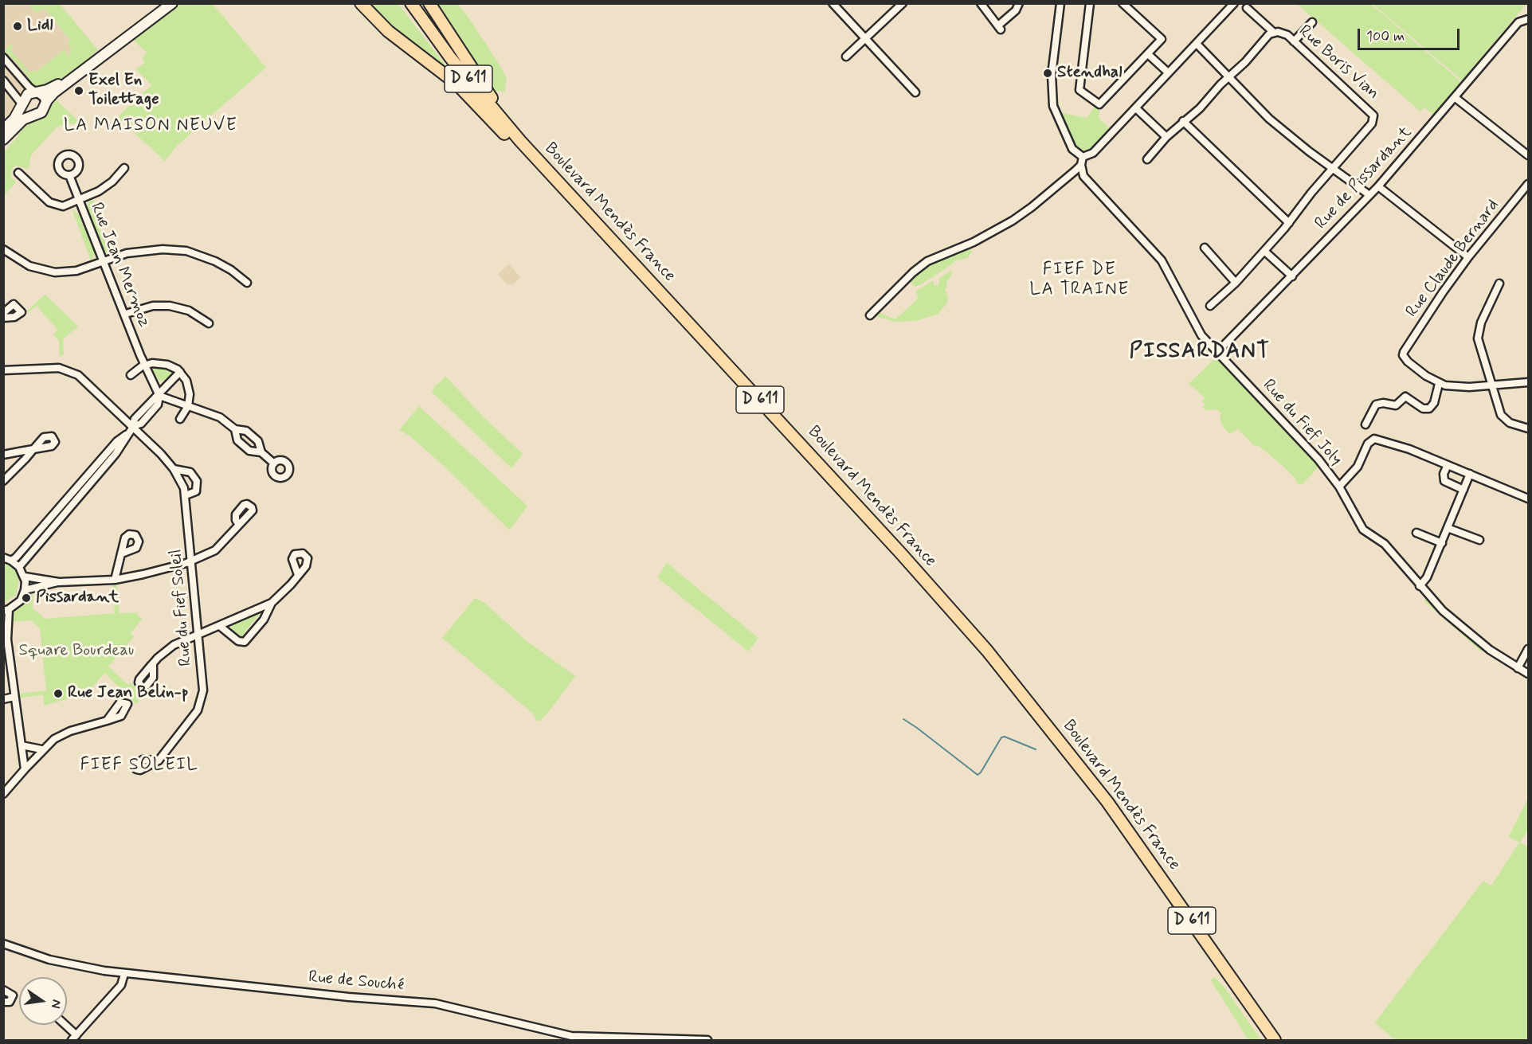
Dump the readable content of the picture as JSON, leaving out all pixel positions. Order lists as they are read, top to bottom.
{
  "streets": {
    "main road": ["D 611", "Boulevard Mendès France"],
    "street": [
      "Rue Boris Vian",
      "Rue de Pissardant",
      "Rue Claude Bernard",
      "Rue Jean Mermoz",
      "Rue du Fief Joly",
      "Rue du Fief Soleil",
      "Rue de Souché"
    ]
  },
  "crossings": [
    ["Rue de Pissardant", "Rue du Fief Joly"]
  ],
  "districts": [
    "LA MAISON NEUVE",
    "FIEF DE LA TRAINE",
    "PISSARDANT",
    "FIEF SOLEIL"
  ],
  "parks": ["Square Bourdeau"],
  "places": [
    "Lidl",
    "Stendhal",
    "Exel En Toilettage",
    "Pissardant",
    "Rue Jean Belin-p"
  ],
  "scale_bar": "100 m",
  "north": "right"
}
